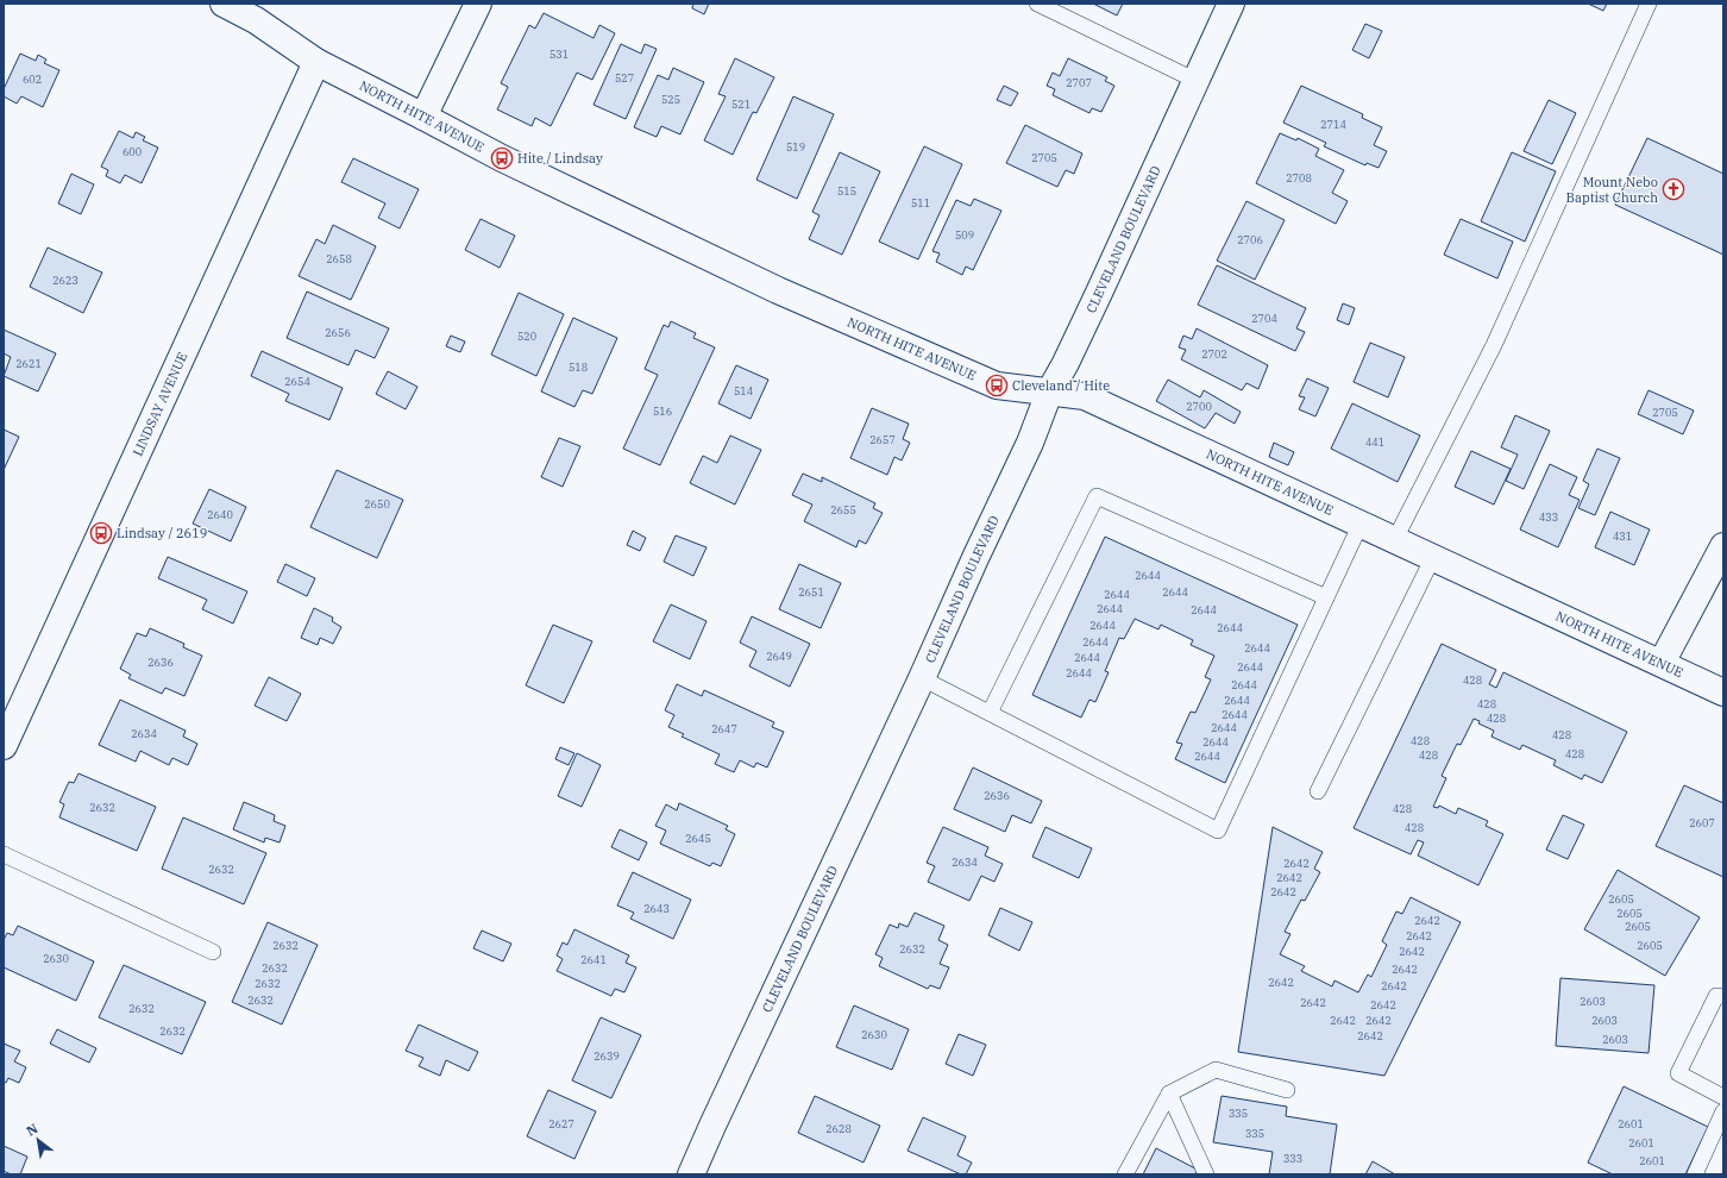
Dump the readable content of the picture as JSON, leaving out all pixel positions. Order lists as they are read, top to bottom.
{
  "streets": {
    "street": ["NORTH HITE AVENUE", "CLEVELAND BOULEVARD", "LINDSAY AVENUE"]
  },
  "crossings": [
    ["NORTH HITE AVENUE", "CLEVELAND BOULEVARD"],
    ["NORTH HITE AVENUE", "LINDSAY AVENUE"]
  ],
  "places": {
    "bus stop": ["Hite / Lindsay", "Cleveland / Hite", "Lindsay / 2619"],
    "church": ["Mount Nebo Baptist Church"]
  },
  "house_numbers": [
    "531",
    "527",
    "602",
    "2707",
    "525",
    "521",
    "2714",
    "519",
    "600",
    "2705",
    "2708",
    "515",
    "511",
    "509",
    "2706",
    "2658",
    "2623",
    "2704",
    "2656",
    "520",
    "2702",
    "2621",
    "518",
    "2654",
    "514",
    "2700",
    "516",
    "2705",
    "2657",
    "441",
    "2650",
    "2655",
    "2640",
    "433",
    "431",
    "2644",
    "2651",
    "2644",
    "2644",
    "2644",
    "2644",
    "2644",
    "2644",
    "2644",
    "2644",
    "2649",
    "2644",
    "2636",
    "2644",
    "2644",
    "428",
    "2644",
    "2644",
    "428",
    "2644",
    "428",
    "2644",
    "2647",
    "2634",
    "428",
    "428",
    "2644",
    "428",
    "428",
    "2644",
    "2636",
    "2632",
    "428",
    "2607",
    "428",
    "2645",
    "2634",
    "2642",
    "2632",
    "2642",
    "2642",
    "2605",
    "2643",
    "2605",
    "2642",
    "2605",
    "2642",
    "2632",
    "2605",
    "2632",
    "2642",
    "2630",
    "2641",
    "2632",
    "2642",
    "2642",
    "2632",
    "2642",
    "2632",
    "2603",
    "2642",
    "2642",
    "2632",
    "2642",
    "2642",
    "2603",
    "2632",
    "2630",
    "2642",
    "2603",
    "2639",
    "335",
    "2627",
    "2601",
    "2628",
    "335",
    "2601",
    "333",
    "2601"
  ],
  "north": "top left"
}
